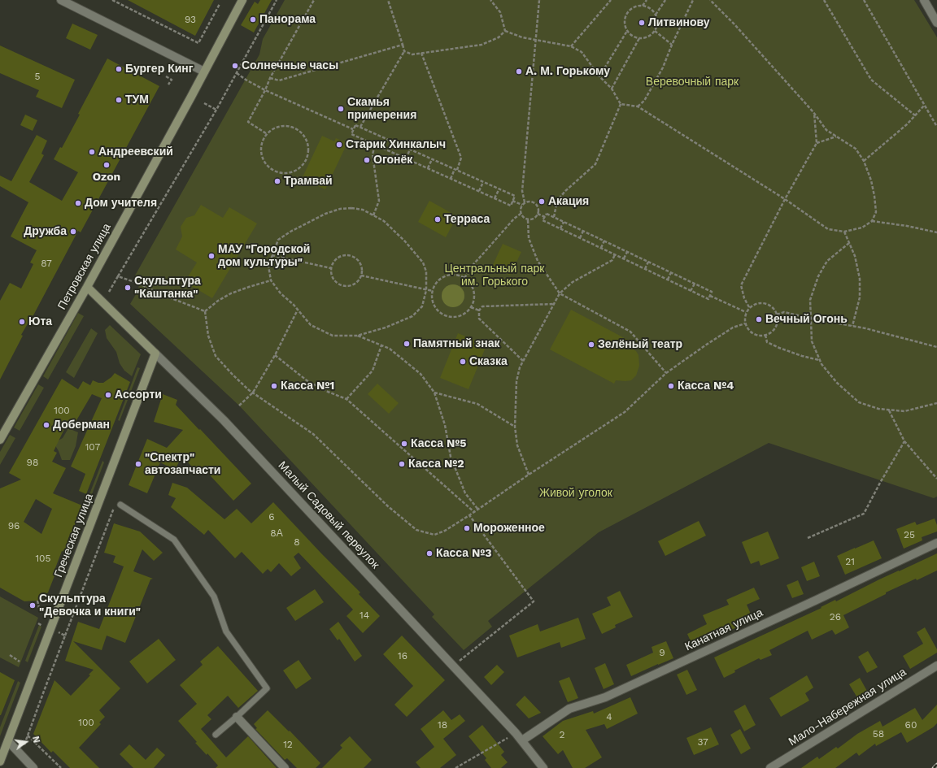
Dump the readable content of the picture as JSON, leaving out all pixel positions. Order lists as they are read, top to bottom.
{
  "streets": {
    "main road": ["Петровская улица", "Малый Садовый переулок", "Греческая улица"],
    "street": ["Канатная улица", "Мало-Набережная улица"]
  },
  "crossings": [
    ["Петровская улица", "Малый Садовый переулок"],
    ["Малый Садовый переулок", "Греческая улица"],
    ["Малый Садовый переулок", "Канатная улица"]
  ],
  "parks": ["Веревочный парк", "Центральный парк им. Горького", "Живой уголок"],
  "places": [
    "Панорама",
    "Литвинову",
    "Солнечные часы",
    "Бургер Кинг",
    "А. М. Горькому",
    "ТУМ",
    "Скамья примерения",
    "Старик Хинкалыч",
    "Андреевский",
    "Огонёк",
    "Ozon",
    "Трамвай",
    "Акация",
    "Дом учителя",
    "Терраса",
    "Дружба",
    "МАУ \"Городской дом культуры\"",
    "Скульптура \"Каштанка\"",
    "Вечный Огонь",
    "Юта",
    "Памятный знак",
    "Зелёный театр",
    "Сказка",
    "Касса №1",
    "Касса №4",
    "Ассорти",
    "Доберман",
    "Касса №5",
    "\"Спектр\" автозапчасти",
    "Касса №2",
    "Мороженное",
    "Касса №3",
    "Скульптура \"Девочка и книги\""
  ],
  "house_numbers": [
    "93",
    "5",
    "87",
    "100",
    "107",
    "98",
    "6",
    "96",
    "8А",
    "25",
    "8",
    "105",
    "21",
    "14",
    "26",
    "9",
    "16",
    "4",
    "100",
    "18",
    "60",
    "58",
    "2",
    "37",
    "12"
  ],
  "north": "right"
}
